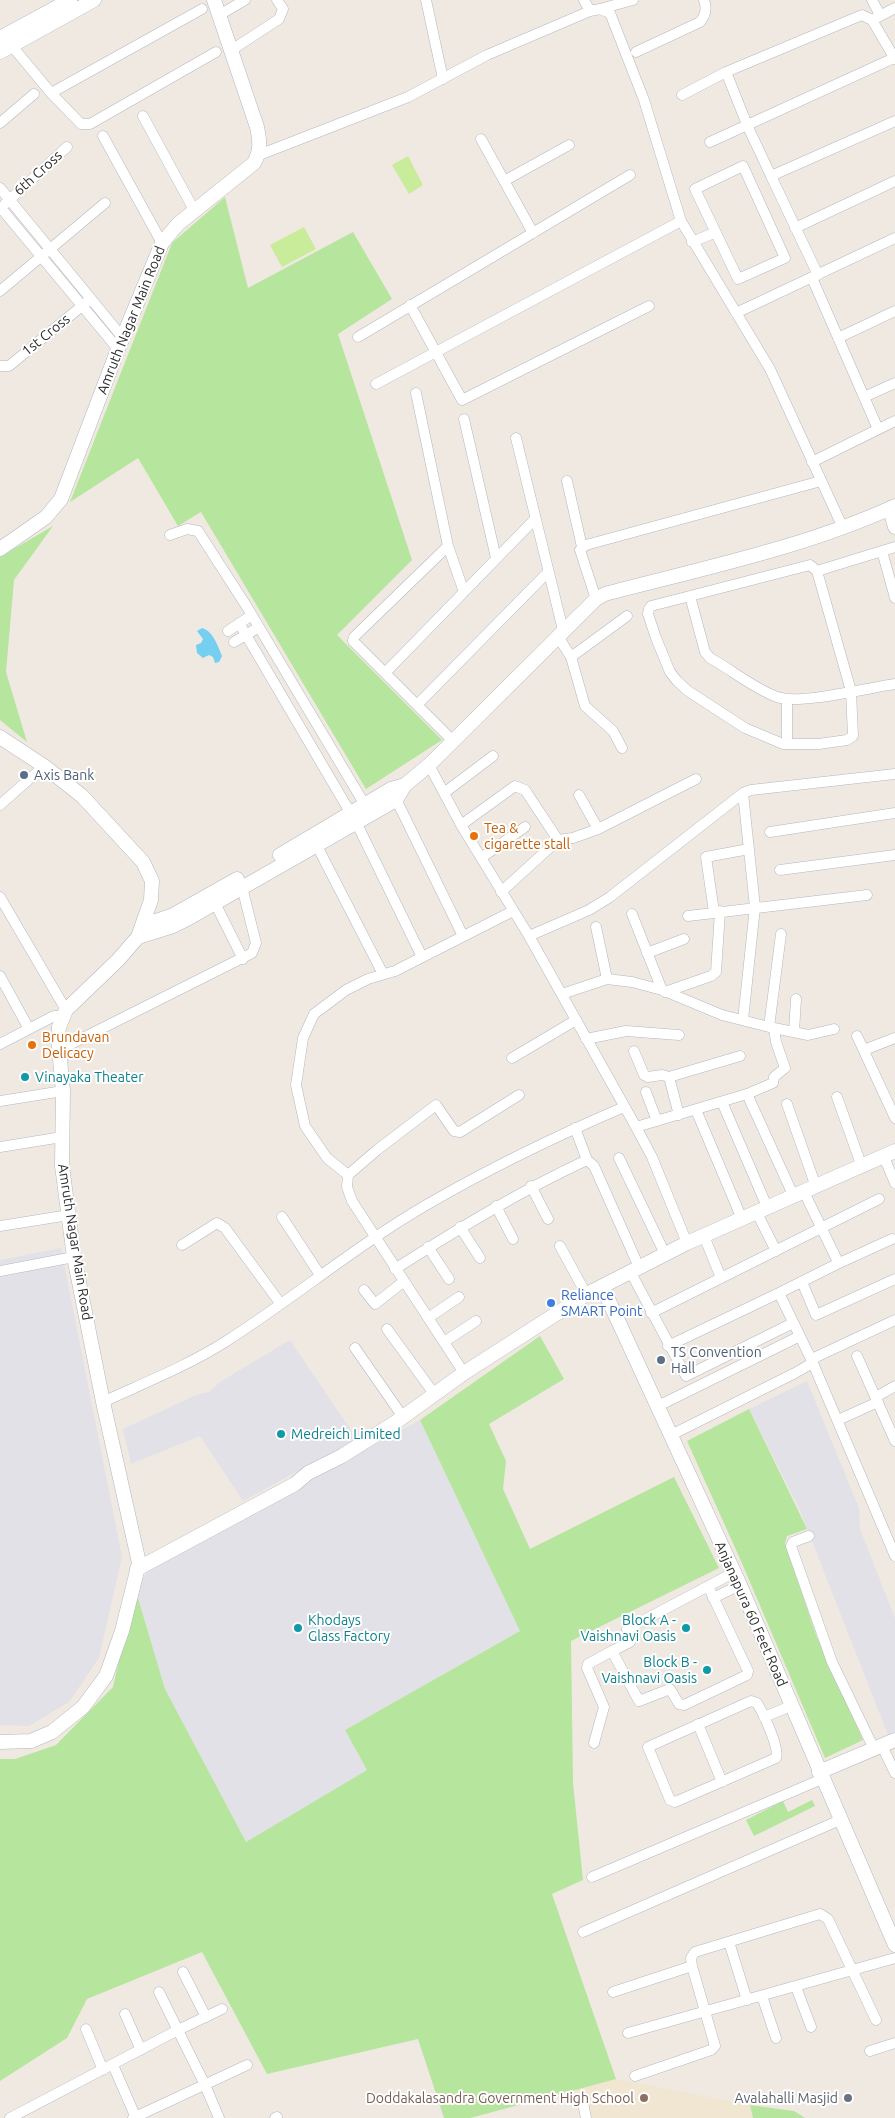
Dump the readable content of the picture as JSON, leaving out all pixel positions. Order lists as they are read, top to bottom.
{
  "streets": {
    "street": [
      "6th Cross",
      "Amruth Nagar Main Road",
      "1st Cross",
      "Anjanapura 60 Feet Road"
    ]
  },
  "places": [
    "Axis Bank",
    "Tea & cigarette stall",
    "Brundavan Delicacy",
    "Vinayaka Theater",
    "Reliance SMART Point",
    "TS Convention Hall",
    "Medreich Limited",
    "Khodays Glass Factory",
    "Block A - Vaishnavi Oasis",
    "Block B - Vaishnavi Oasis",
    "Doddakalasandra Government High School",
    "Avalahalli Masjid"
  ]
}
